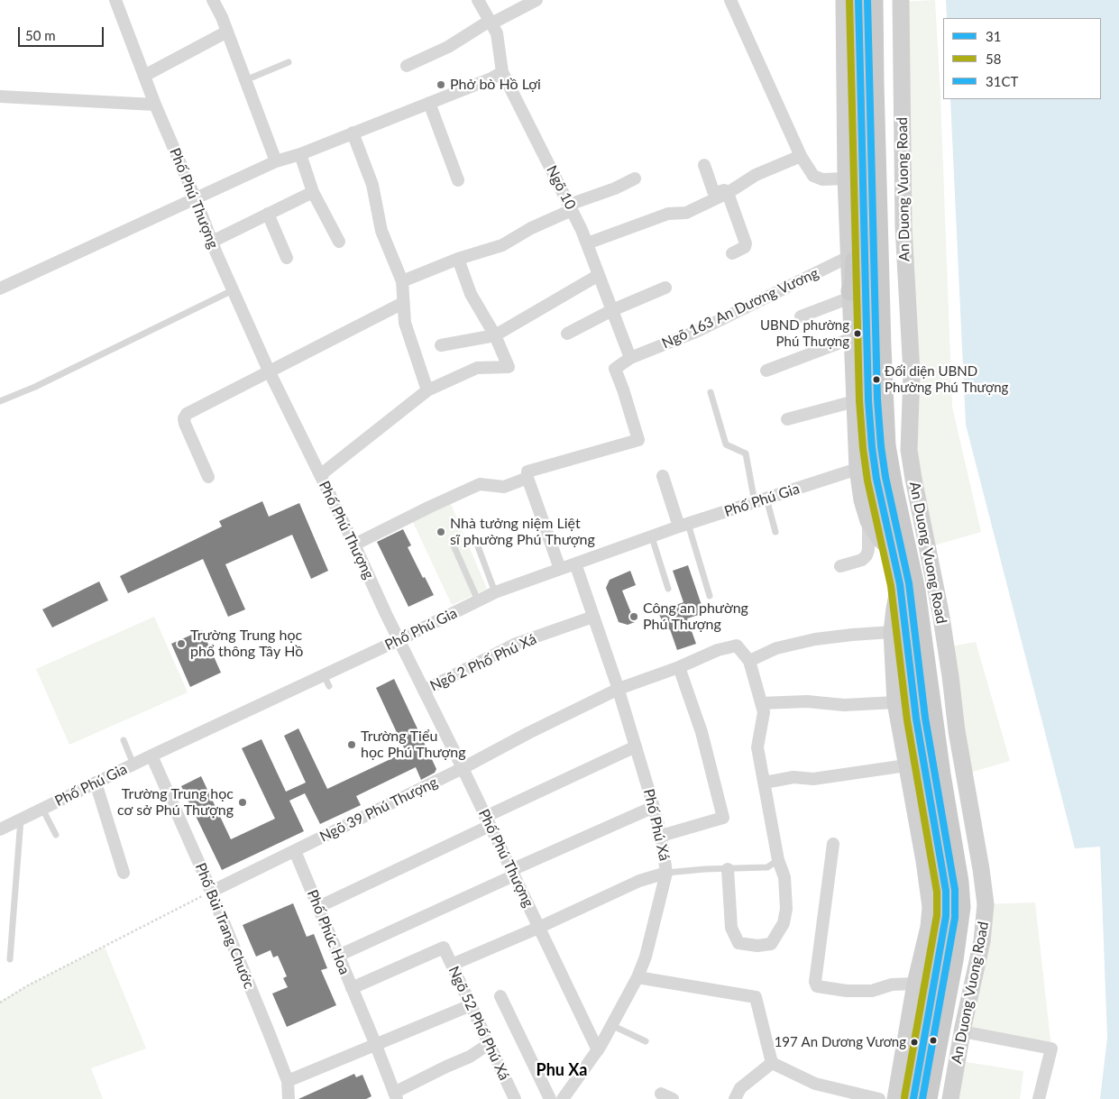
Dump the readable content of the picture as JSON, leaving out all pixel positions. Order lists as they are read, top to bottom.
{
  "streets": {
    "main road": ["An Duong Vuong Road"],
    "street": [
      "Ngõ 10",
      "Phố Phú Thượng",
      "Ngõ 163 An Dương Vương",
      "Phố Phú Gia",
      "Ngõ 2 Phố Phú Xá",
      "Ngõ 39 Phú Thượng",
      "Phố Phú Xá",
      "Phố Bùi Trang Chước",
      "Phố Phúc Hoa",
      "Ngõ 52 Phố Phú Xá"
    ]
  },
  "crossings": [
    ["Ngõ 10", "Ngõ 163 An Dương Vương"],
    ["Phố Phú Thượng", "Phố Phú Gia"],
    ["Phố Phú Thượng", "Ngõ 2 Phố Phú Xá"],
    ["Phố Phú Thượng", "Ngõ 39 Phú Thượng"],
    ["Phố Phú Thượng", "Phố Phú Xá"],
    ["Phố Phú Gia", "Phố Phú Xá"],
    ["Phố Phú Gia", "Phố Bùi Trang Chước"],
    ["Ngõ 2 Phố Phú Xá", "Phố Phú Xá"],
    ["Ngõ 39 Phú Thượng", "Phố Phú Xá"],
    ["Ngõ 39 Phú Thượng", "Phố Phúc Hoa"],
    ["Phố Phúc Hoa", "Ngõ 52 Phố Phú Xá"]
  ],
  "districts": ["Phu Xa"],
  "places": [
    "Phở bò Hồ Lợi",
    "UBND phường Phú Thượng",
    "Đối diện UBND Phường Phú Thượng",
    "Nhà tưởng niệm Liệt sĩ phường Phú Thượng",
    "Công an phường Phú Thượng",
    "Trường Trung học phổ thông Tây Hồ",
    "Trường Tiểu học Phú Thượng",
    "Trường Trung học cơ sở Phú Thượng",
    "197 An Dương Vương"
  ],
  "lines": ["transit line 31", "transit line 58", "transit line 31CT"],
  "legend": ["31", "58", "31CT"],
  "scale_bar": "50 m"
}
